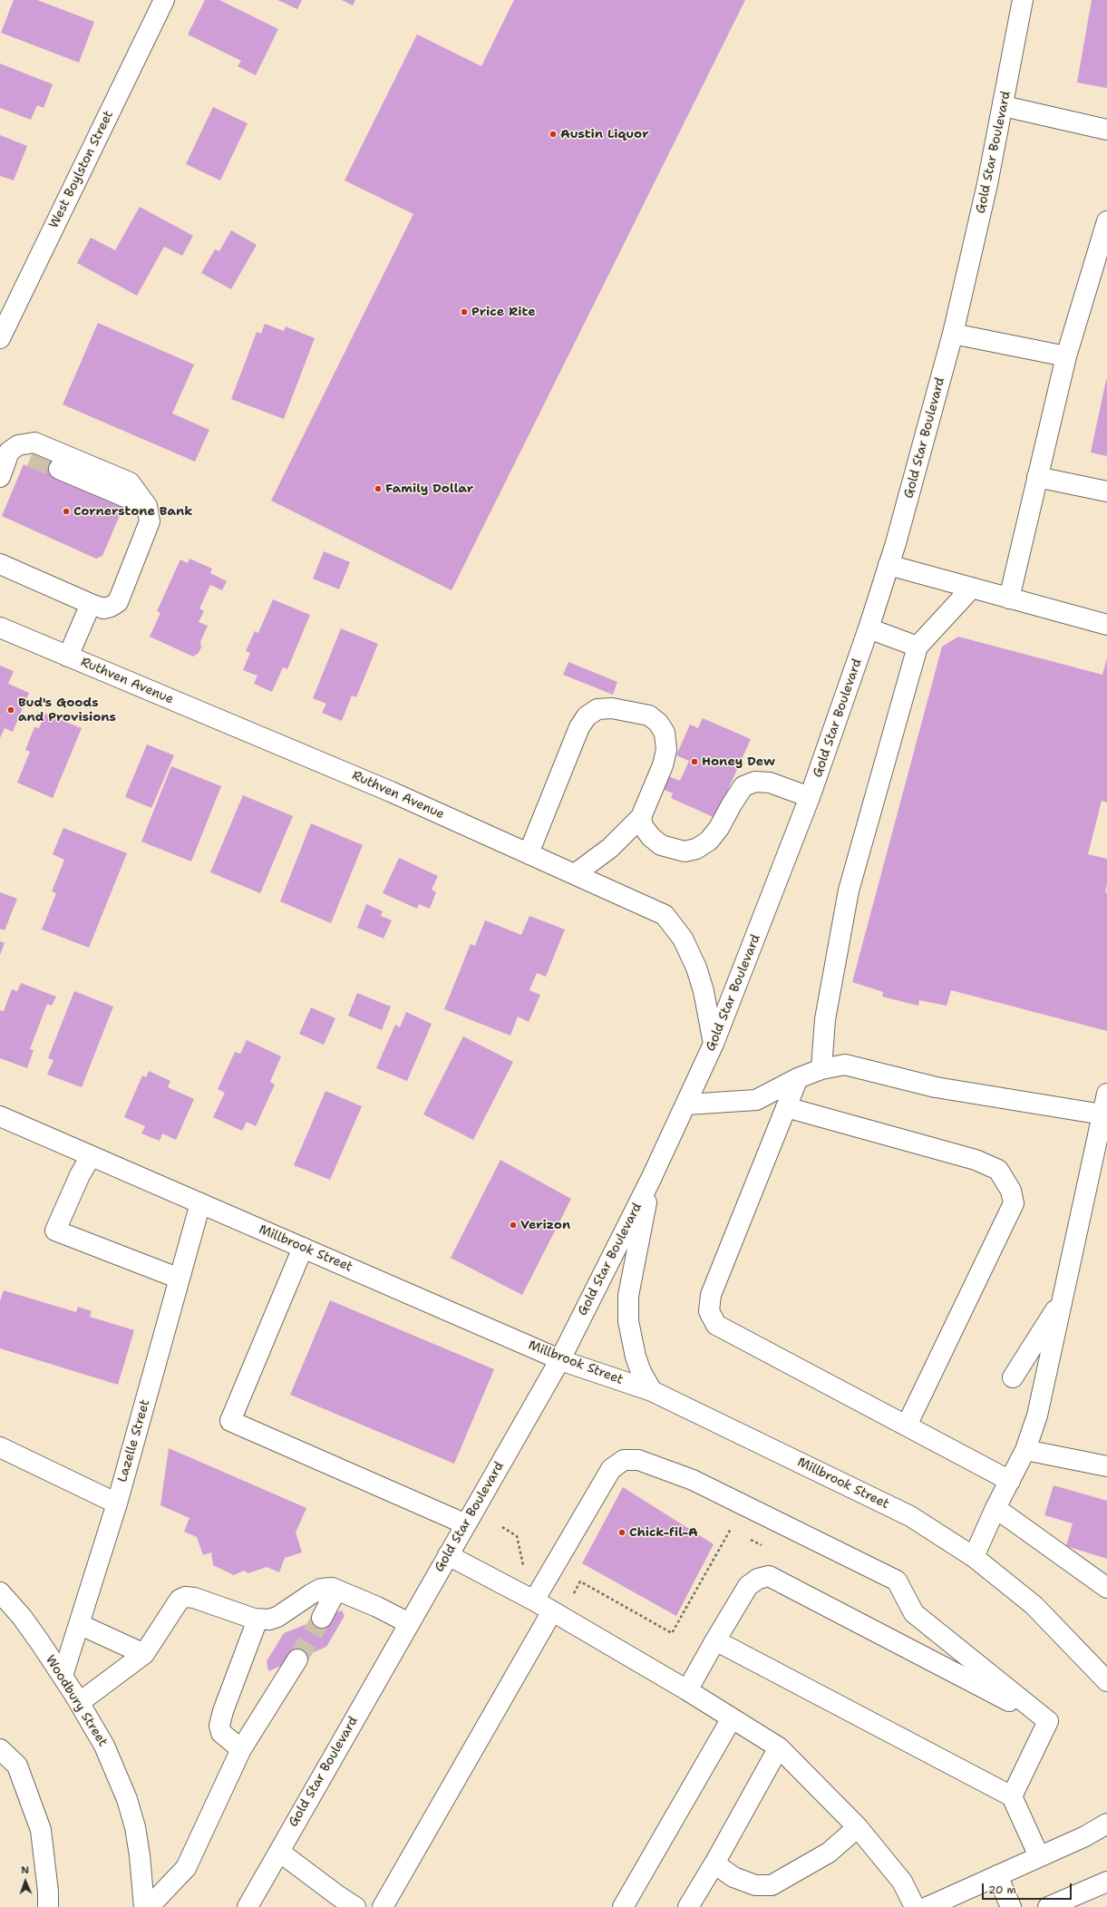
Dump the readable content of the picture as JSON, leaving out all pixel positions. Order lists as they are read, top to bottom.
{
  "streets": {
    "main road": [
      "Gold Star Boulevard",
      "West Boylston Street",
      "Ruthven Avenue",
      "Millbrook Street",
      "Lazelle Street",
      "Woodbury Street"
    ]
  },
  "crossings": [
    ["Gold Star Boulevard", "Ruthven Avenue"],
    ["Gold Star Boulevard", "Millbrook Street"],
    ["Millbrook Street", "Lazelle Street"],
    ["Lazelle Street", "Woodbury Street"]
  ],
  "places": [
    "Austin Liquor",
    "Price Rite",
    "Family Dollar",
    "Cornerstone Bank",
    "Bud's Goods and Provisions",
    "Honey Dew",
    "Verizon",
    "Chick-fil-A"
  ],
  "scale_bar": "20 m",
  "north": "top"
}
